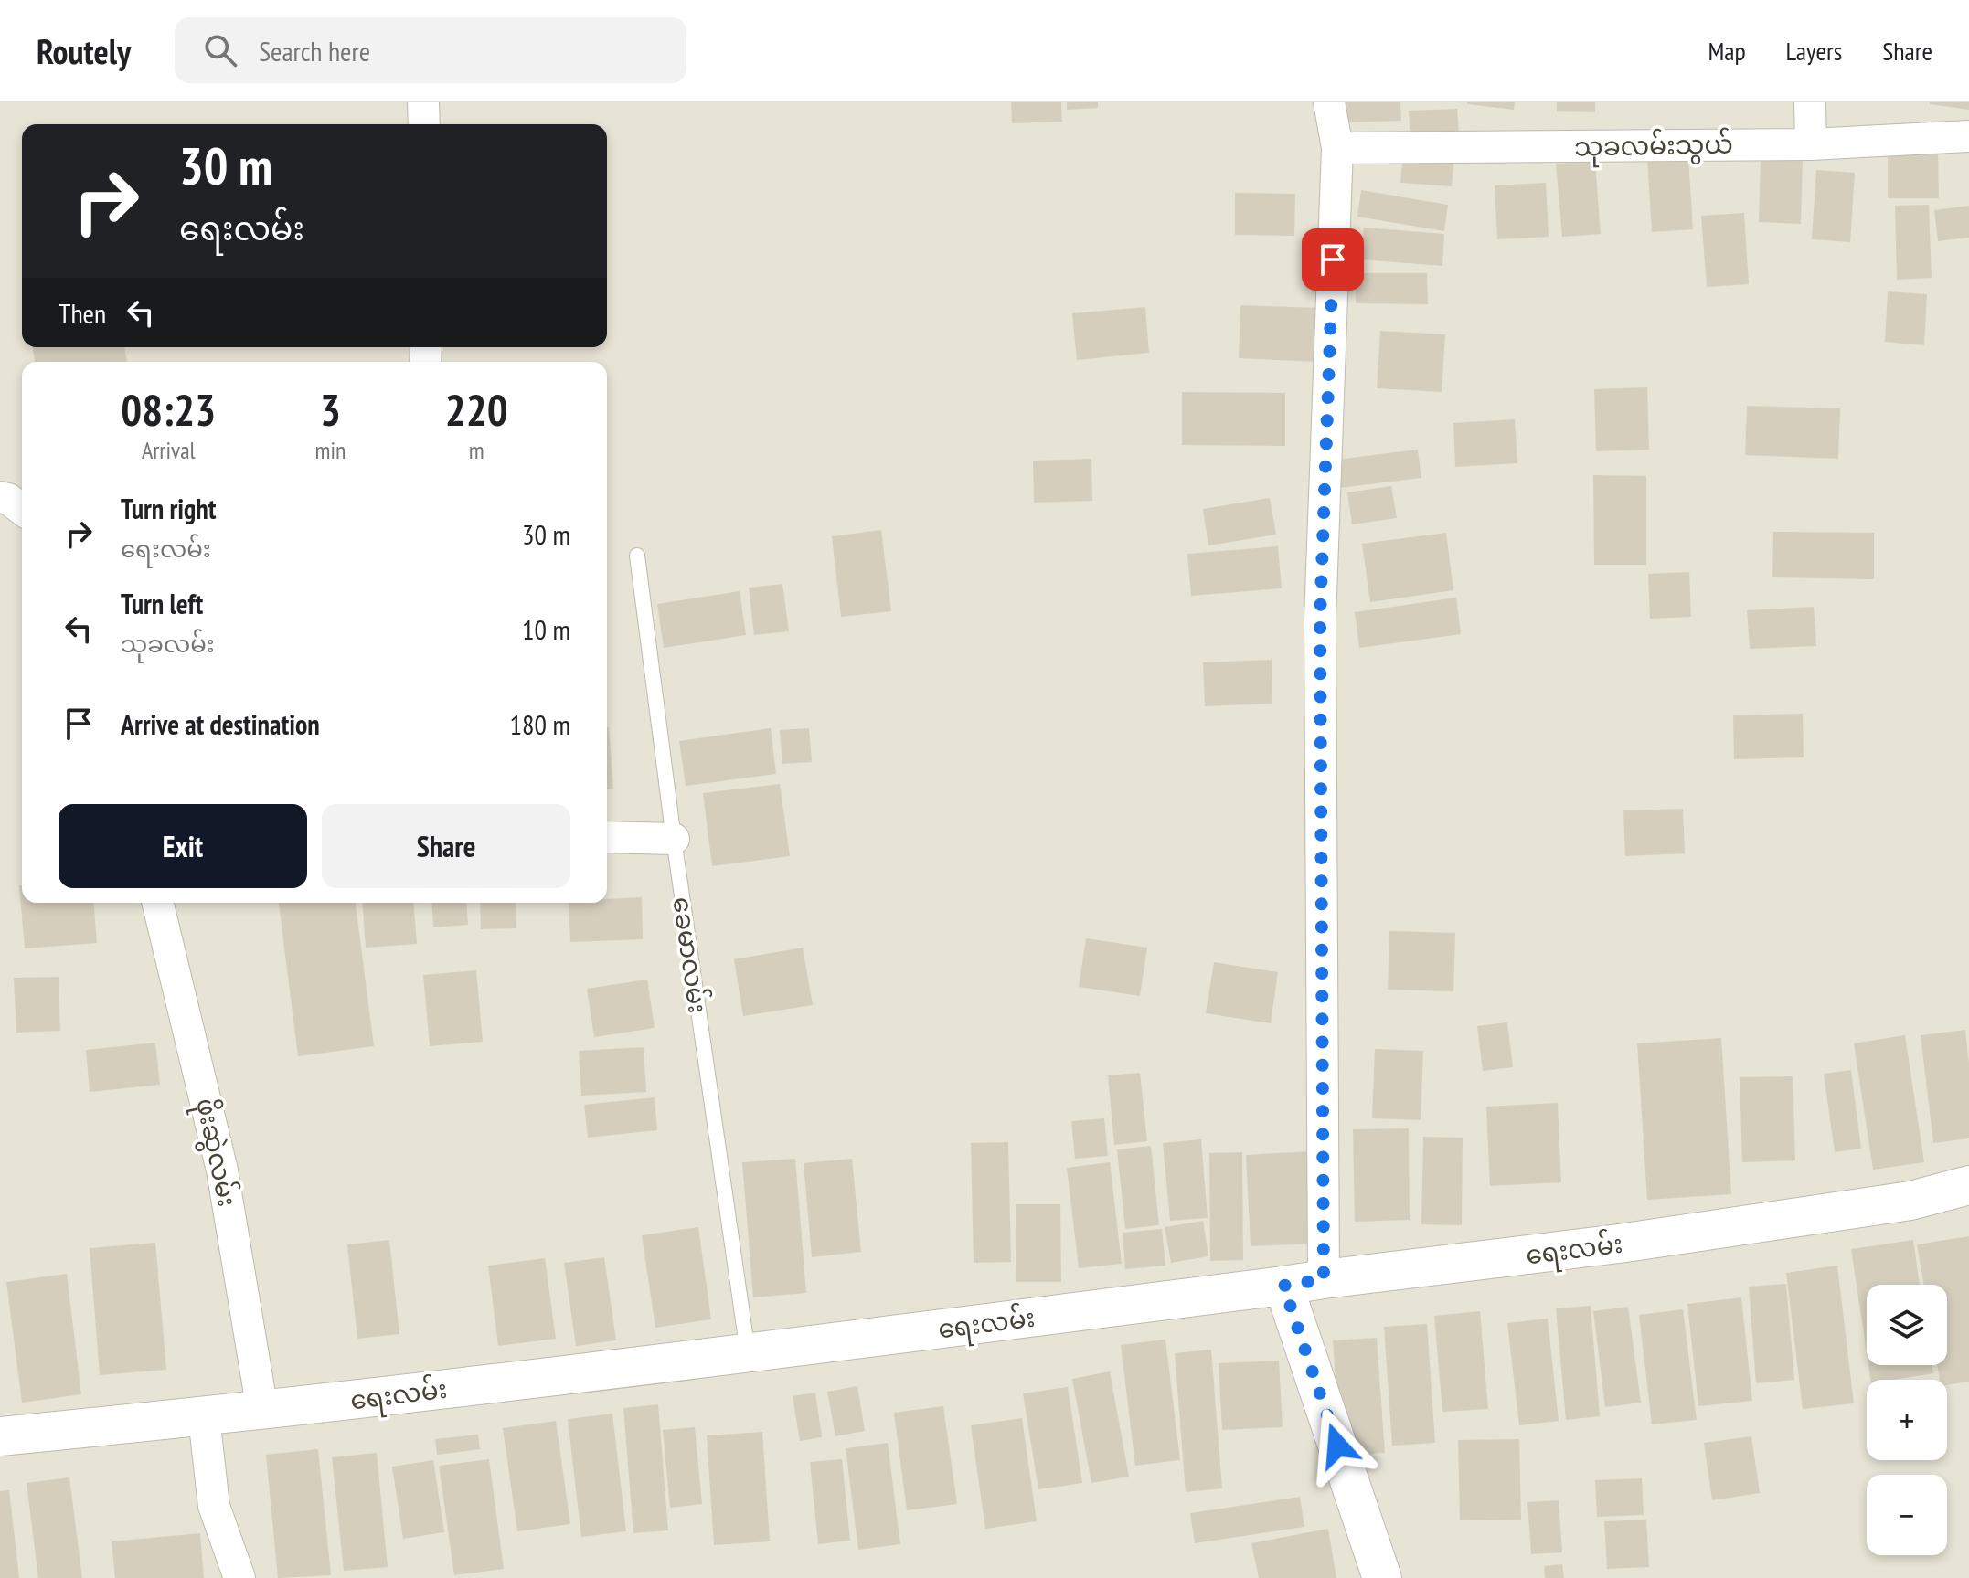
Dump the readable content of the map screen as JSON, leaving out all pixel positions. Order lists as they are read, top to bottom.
{
  "streets": {
    "street": ["သုခလမ်းသွယ်", "ဖိုးဆွဲလမ်း", "ရေးလမ်း"],
    "lane": ["ခေမာလမ်း"]
  },
  "crossings": [
    ["ခေမာလမ်း", "ရေးလမ်း"],
    ["ဖိုးဆွဲလမ်း", "ရေးလမ်း"]
  ],
  "page": {
    "header": "Routely",
    "search": "Search here",
    "nav": ["Map", "Layers", "Share"],
    "turn": ["30 m", "ရေးလမ်း"],
    "then": "Then",
    "eta": [
      "08:23",
      "Arrival",
      "3",
      "min",
      "220",
      "m"
    ],
    "list": [
      {
        "name": "Turn right",
        "note": "ရေးလမ်း",
        "value": "30 m"
      },
      {
        "name": "Turn left",
        "note": "သုခလမ်း",
        "value": "10 m"
      },
      {
        "name": "Arrive at destination",
        "value": "180 m"
      }
    ],
    "buttons": ["Exit", "Share"],
    "map_buttons": ["+", "−"]
  }
}
